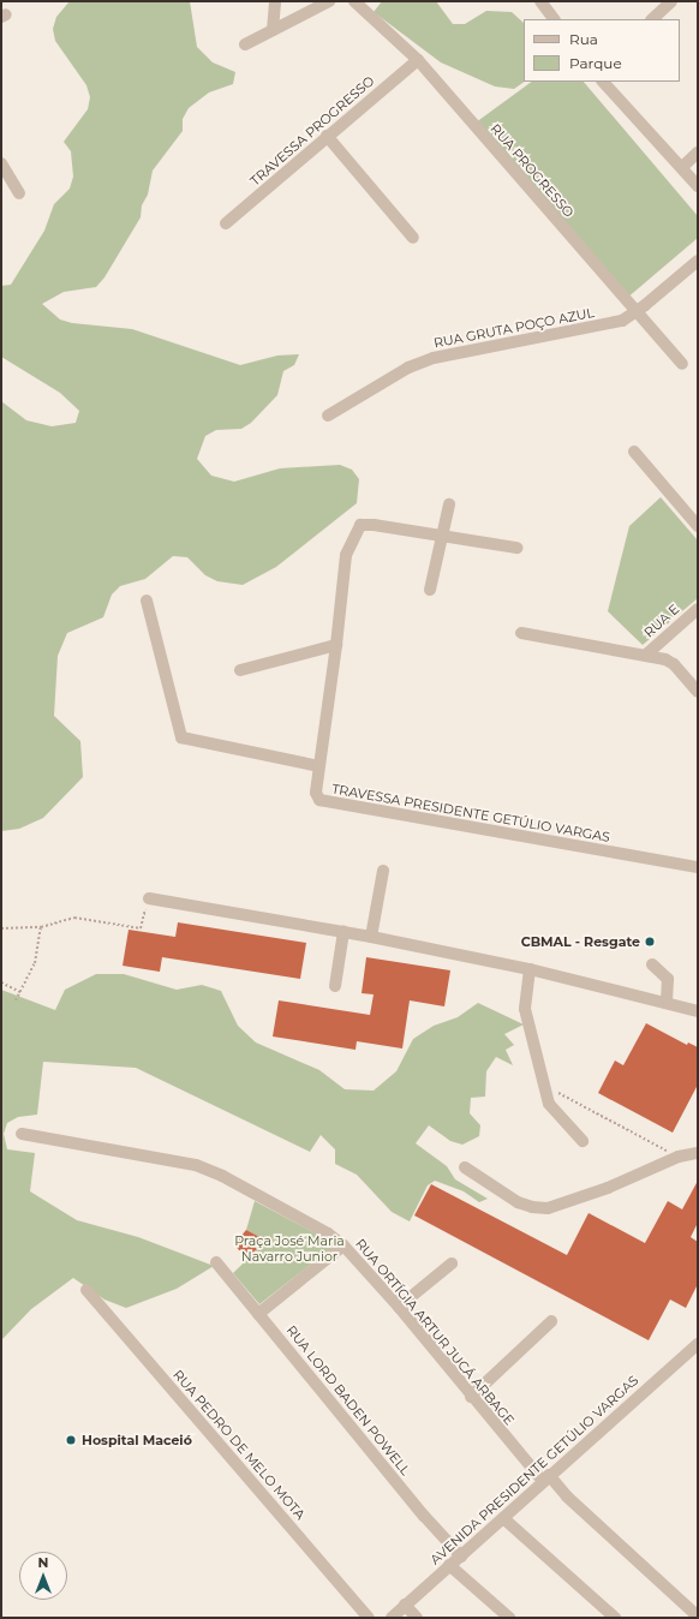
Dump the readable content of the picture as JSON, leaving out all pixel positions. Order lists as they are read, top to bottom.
{
  "streets": {
    "street": [
      "TRAVESSA PROGRESSO",
      "RUA PROGRESSO",
      "RUA GRUTA POÇO AZUL",
      "RUA E",
      "TRAVESSA PRESIDENTE GETÚLIO VARGAS",
      "RUA ORTÍGIA ARTUR JUCÁ ARBAGE",
      "RUA LORD BADEN POWELL",
      "RUA PEDRO DE MELO MOTA",
      "AVENIDA PRESIDENTE GETÚLIO VARGAS"
    ]
  },
  "crossings": [
    ["TRAVESSA PROGRESSO", "RUA PROGRESSO"],
    ["RUA PROGRESSO", "RUA GRUTA POÇO AZUL"],
    ["RUA ORTÍGIA ARTUR JUCÁ ARBAGE", "AVENIDA PRESIDENTE GETÚLIO VARGAS"],
    ["RUA LORD BADEN POWELL", "AVENIDA PRESIDENTE GETÚLIO VARGAS"]
  ],
  "parks": ["Praça José Maria Navarro Junior"],
  "places": ["CBMAL - Resgate", "Hospital Maceió"],
  "legend": ["Rua", "Parque"],
  "north": "top"
}
